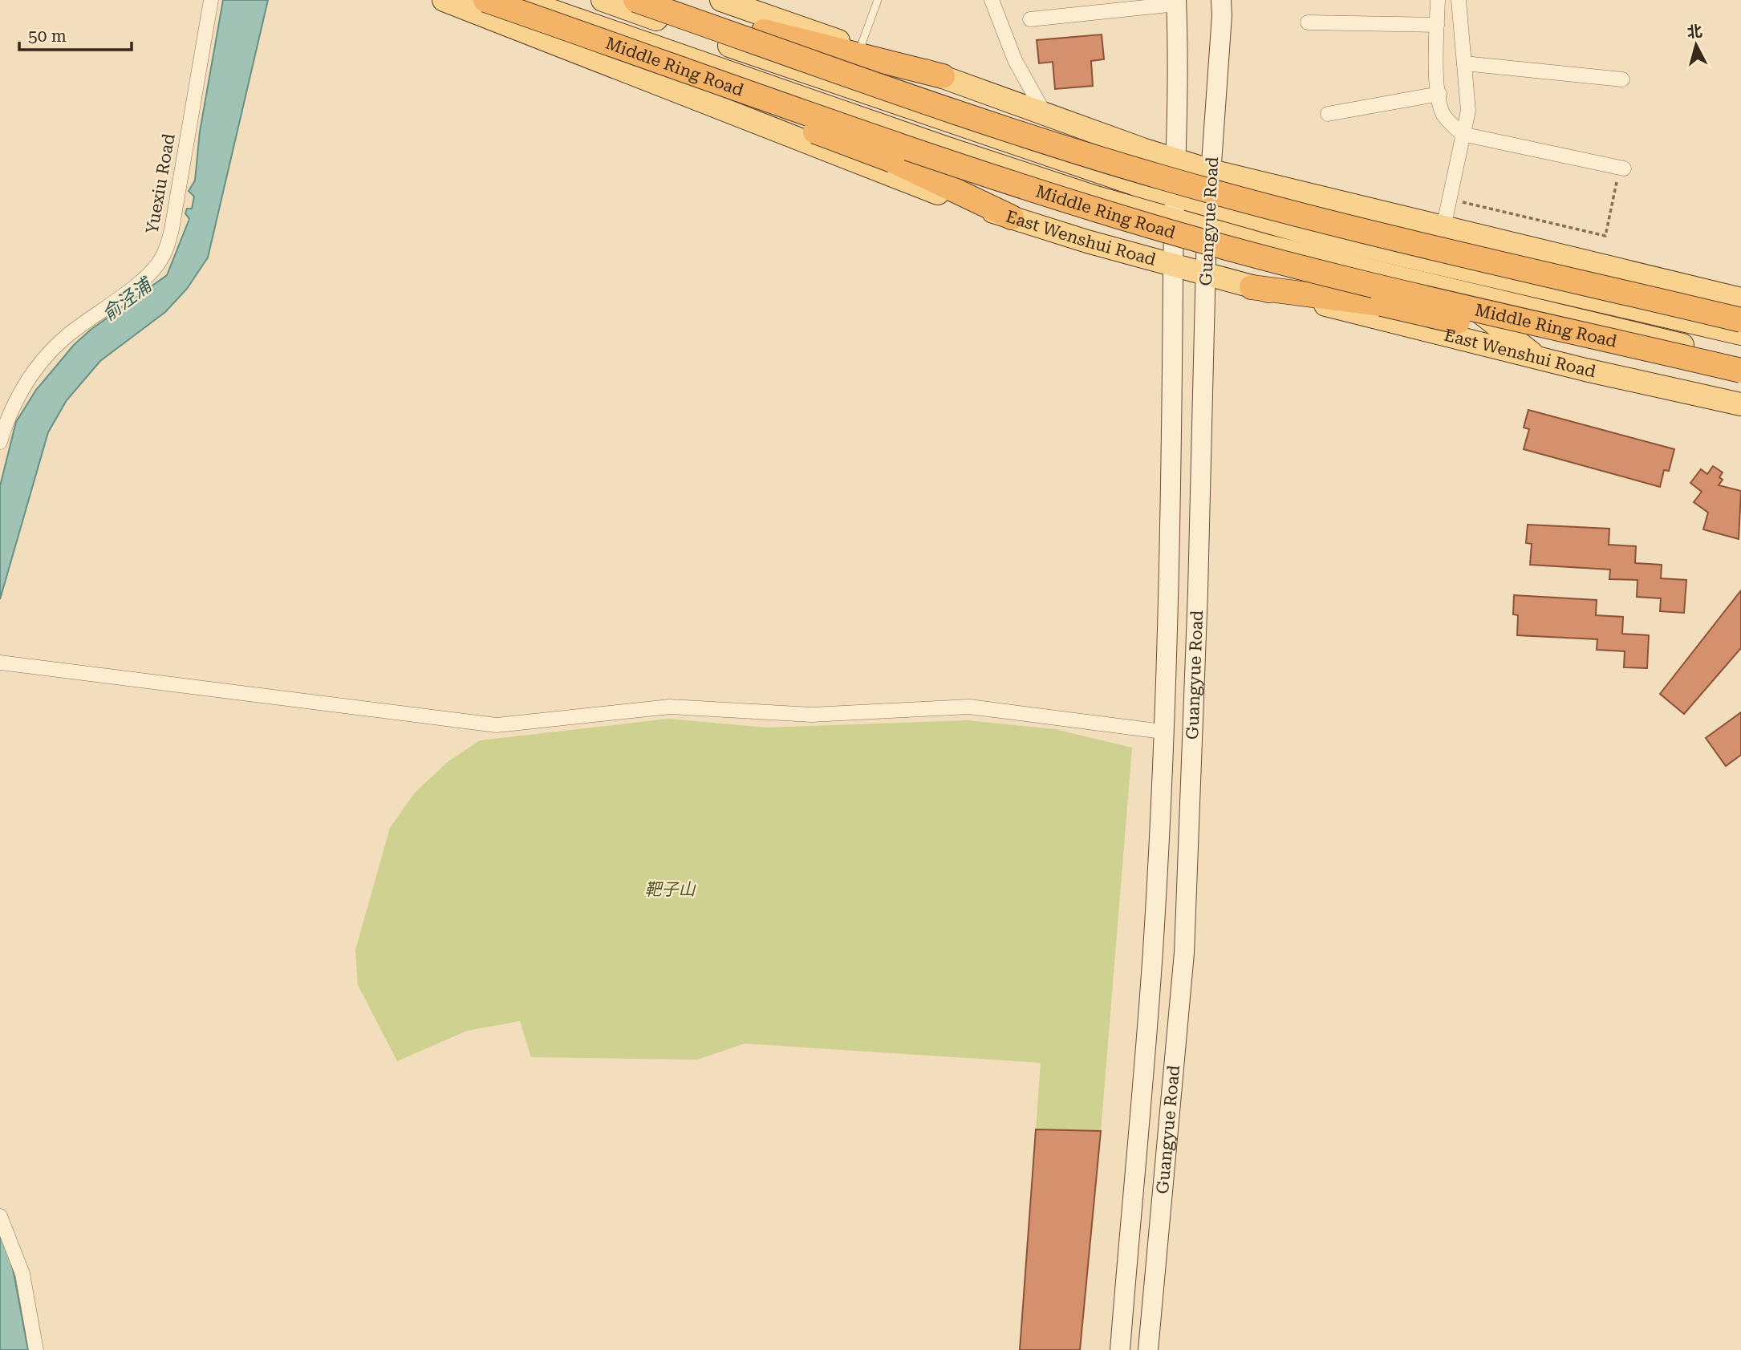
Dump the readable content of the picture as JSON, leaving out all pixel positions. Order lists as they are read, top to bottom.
{
  "streets": {
    "highway": ["Middle Ring Road"],
    "main road": ["Guangyue Road", "East Wenshui Road"],
    "street": ["Yuexiu Road"]
  },
  "crossings": [
    ["Guangyue Road", "East Wenshui Road"]
  ],
  "water": ["俞泾浦"],
  "parks": ["靶子山"],
  "scale_bar": "50 m",
  "north": "top"
}
